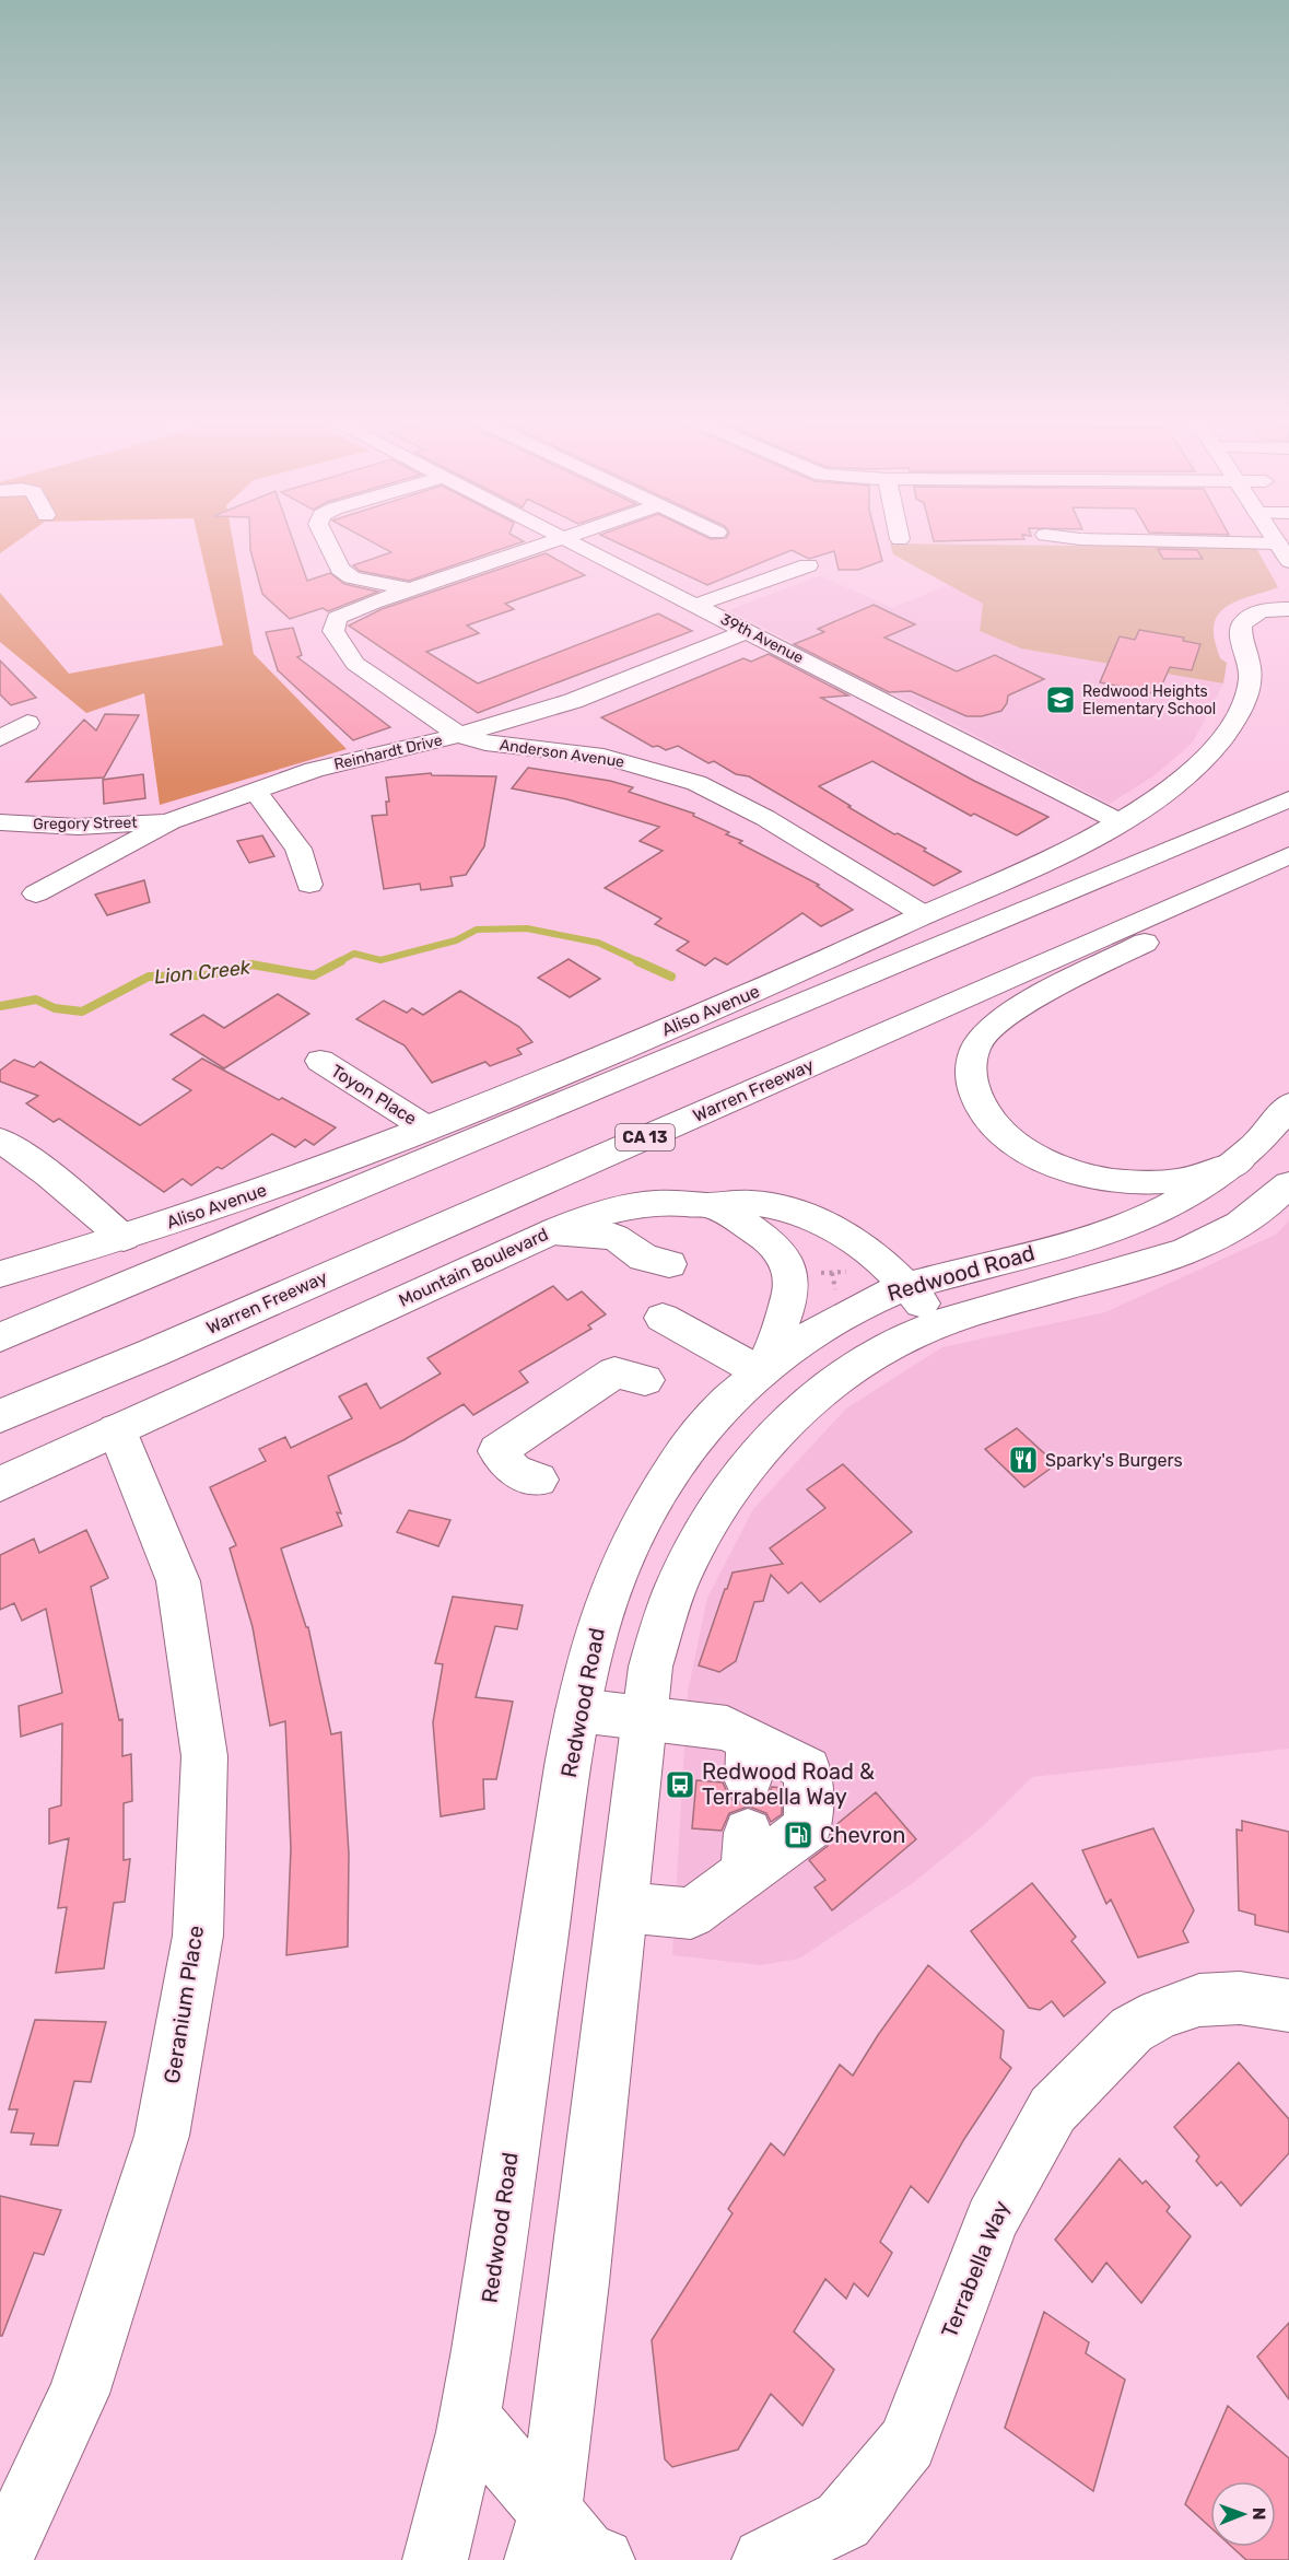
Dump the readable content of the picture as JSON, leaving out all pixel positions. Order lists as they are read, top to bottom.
{
  "streets": {
    "main road": [
      "39th Avenue",
      "Reinhardt Drive",
      "Anderson Avenue",
      "Gregory Street",
      "Aliso Avenue",
      "Warren Freeway",
      "Toyon Place",
      "CA 13",
      "Mountain Boulevard",
      "Redwood Road",
      "Geranium Place",
      "Terrabella Way"
    ]
  },
  "crossings": [
    ["39th Avenue", "Reinhardt Drive"],
    ["39th Avenue", "Aliso Avenue"],
    ["Reinhardt Drive", "Anderson Avenue"],
    ["Reinhardt Drive", "Gregory Street"],
    ["Anderson Avenue", "Aliso Avenue"],
    ["Aliso Avenue", "Toyon Place"],
    ["Mountain Boulevard", "Redwood Road"],
    ["Mountain Boulevard", "Geranium Place"]
  ],
  "water": ["Lion Creek"],
  "places": {
    "school or university": ["Redwood Heights Elementary School"],
    "restaurant": ["Sparky's Burgers"],
    "bus stop": ["Redwood Road & Terrabella Way"],
    "fuel station": ["Chevron"]
  },
  "north": "right"
}
